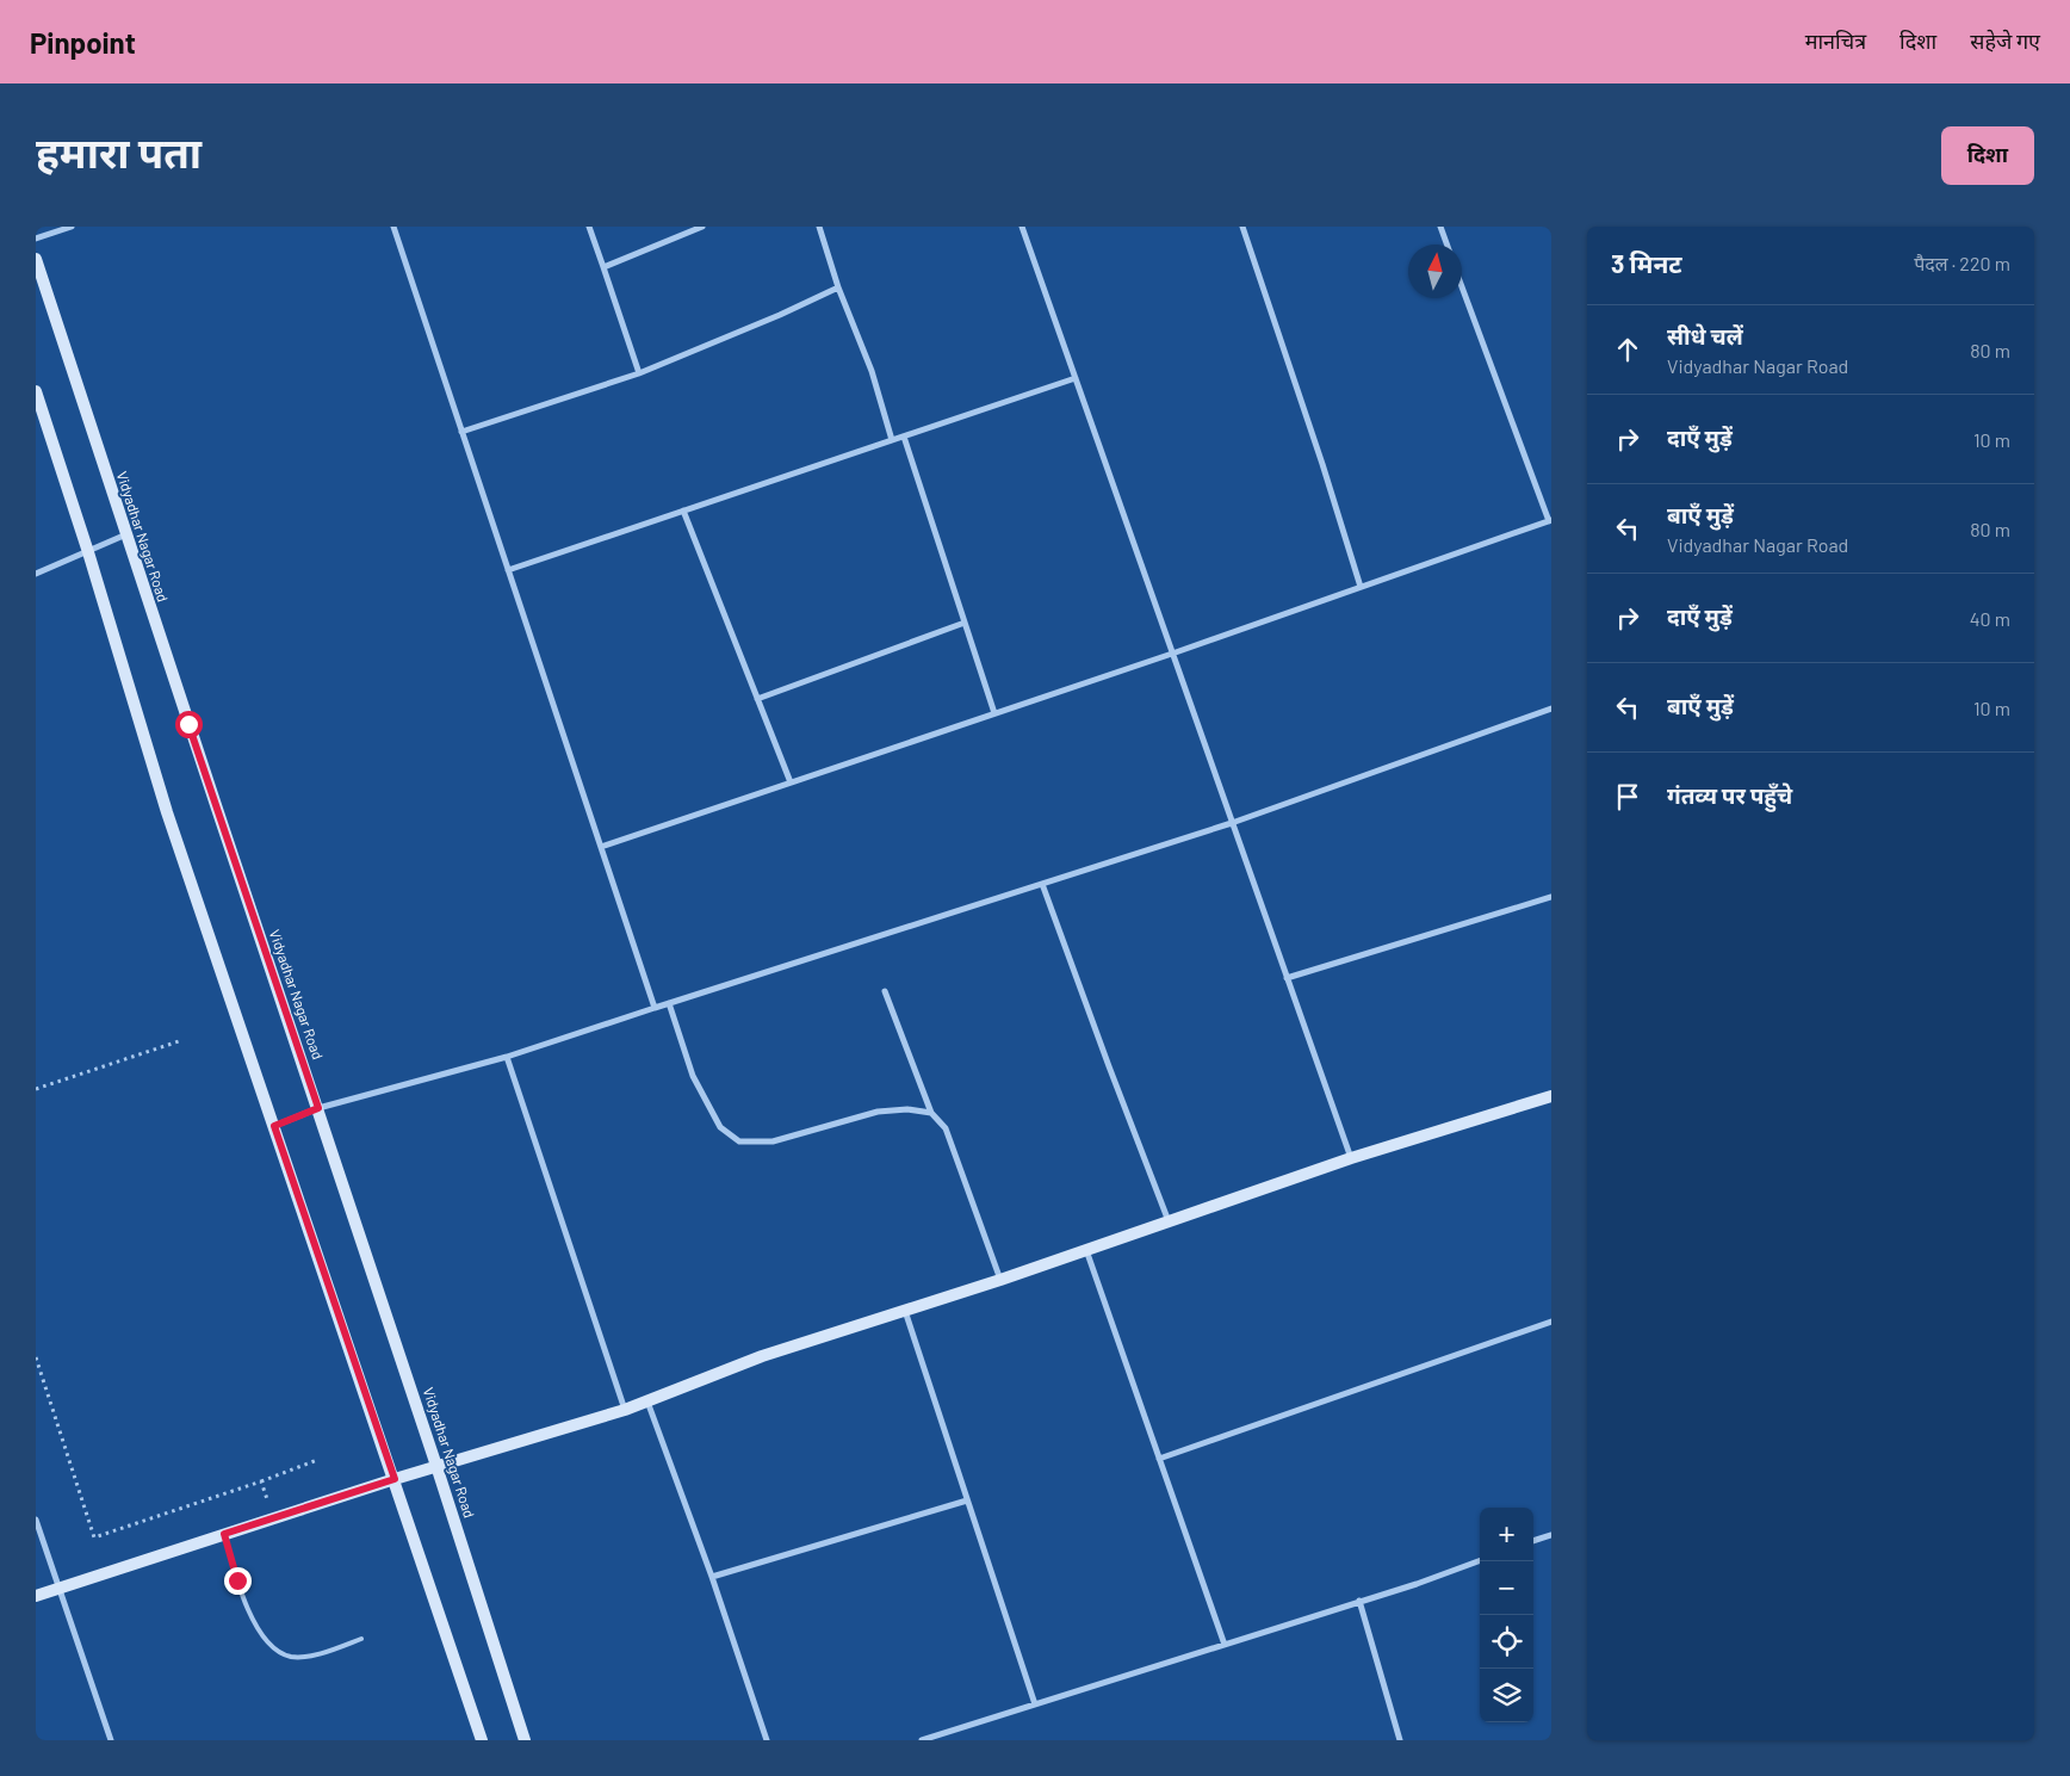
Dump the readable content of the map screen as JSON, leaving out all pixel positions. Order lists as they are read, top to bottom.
{
  "streets": {
    "main road": ["Vidyadhar Nagar Road"]
  },
  "north": "top",
  "page": {
    "header": "Pinpoint",
    "nav": ["मानचित्र", "दिशा", "सहेजे गए"],
    "title": "हमारा पता",
    "buttons": "दिशा",
    "heading": ["3 मिनट", "पैदल · 220 m"],
    "list": [
      ["सीधे चलें", "Vidyadhar Nagar Road", "80 m"],
      ["दाएँ मुड़ें", "10 m"],
      ["बाएँ मुड़ें", "Vidyadhar Nagar Road", "80 m"],
      ["दाएँ मुड़ें", "40 m"],
      ["बाएँ मुड़ें", "10 m"],
      "गंतव्य पर पहुँचे"
    ],
    "map_buttons": ["+", "−"]
  }
}
